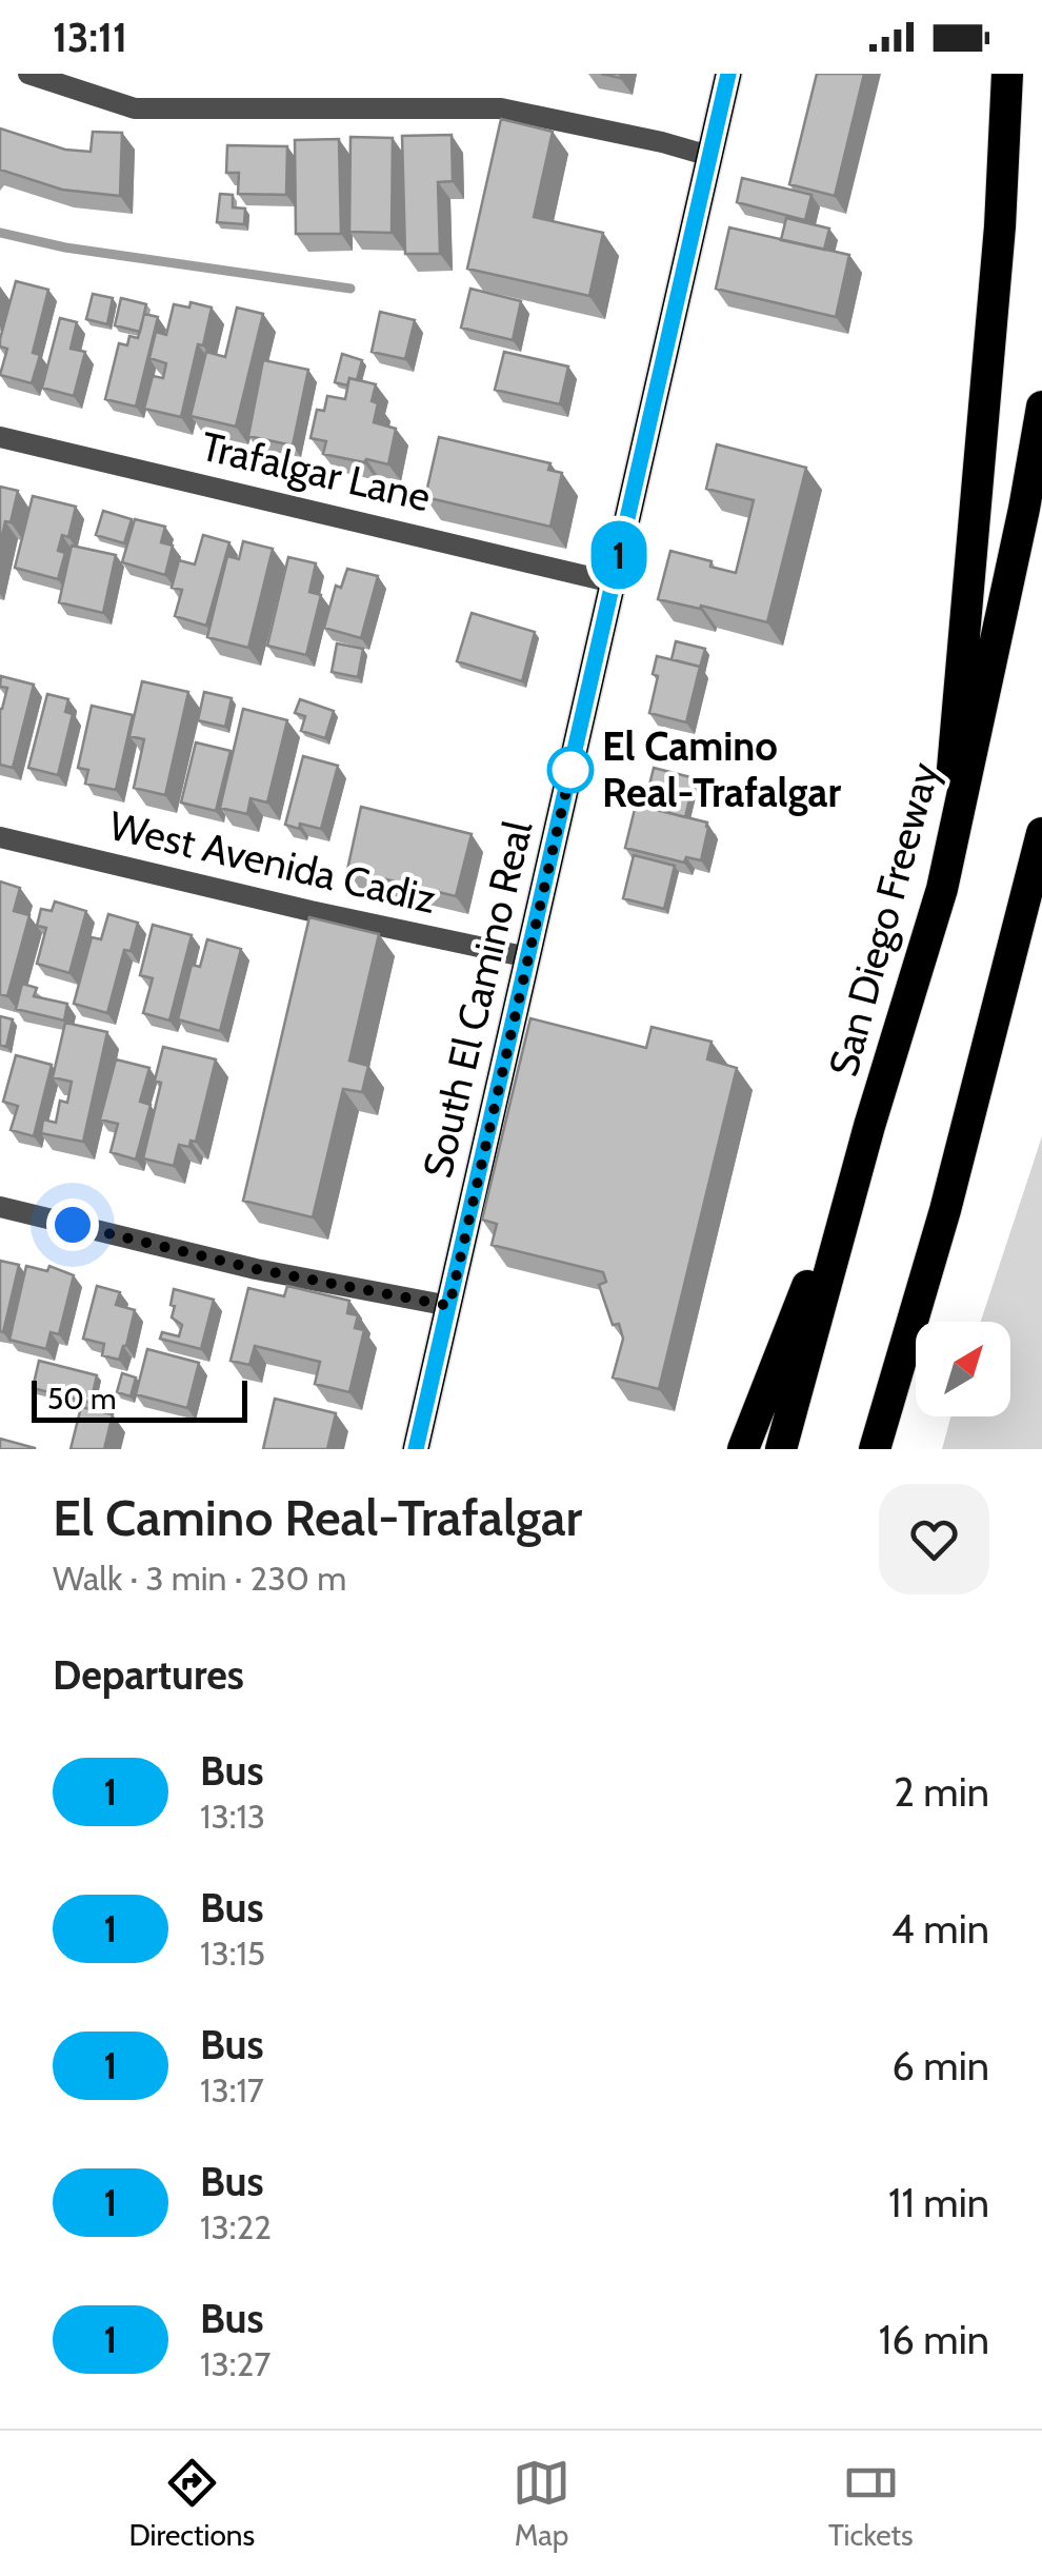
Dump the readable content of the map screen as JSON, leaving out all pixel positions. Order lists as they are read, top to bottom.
{
  "streets": {
    "highway": ["San Diego Freeway"],
    "main road": ["South El Camino Real"],
    "street": ["Trafalgar Lane", "West Avenida Cadiz"]
  },
  "crossings": [
    ["Trafalgar Lane", "South El Camino Real"],
    ["West Avenida Cadiz", "South El Camino Real"]
  ],
  "places": ["El Camino Real-Trafalgar"],
  "lines": ["bus line 1"],
  "scale_bar": "50 m",
  "north": "top right",
  "page": {
    "status": "13:11",
    "on_map": "1",
    "scale": "50 m",
    "heading": [
      ["El Camino Real-Trafalgar", "Walk · 3 min · 230 m"],
      "Departures"
    ],
    "list": [
      {
        "mark": "1",
        "name": "Bus",
        "note": "13:13",
        "value": "2 min"
      },
      {
        "mark": "1",
        "name": "Bus",
        "note": "13:15",
        "value": "4 min"
      },
      {
        "mark": "1",
        "name": "Bus",
        "note": "13:17",
        "value": "6 min"
      },
      {
        "mark": "1",
        "name": "Bus",
        "note": "13:22",
        "value": "11 min"
      },
      {
        "mark": "1",
        "name": "Bus",
        "note": "13:27",
        "value": "16 min"
      }
    ],
    "tabs": ["Directions", "Map", "Tickets"]
  }
}
